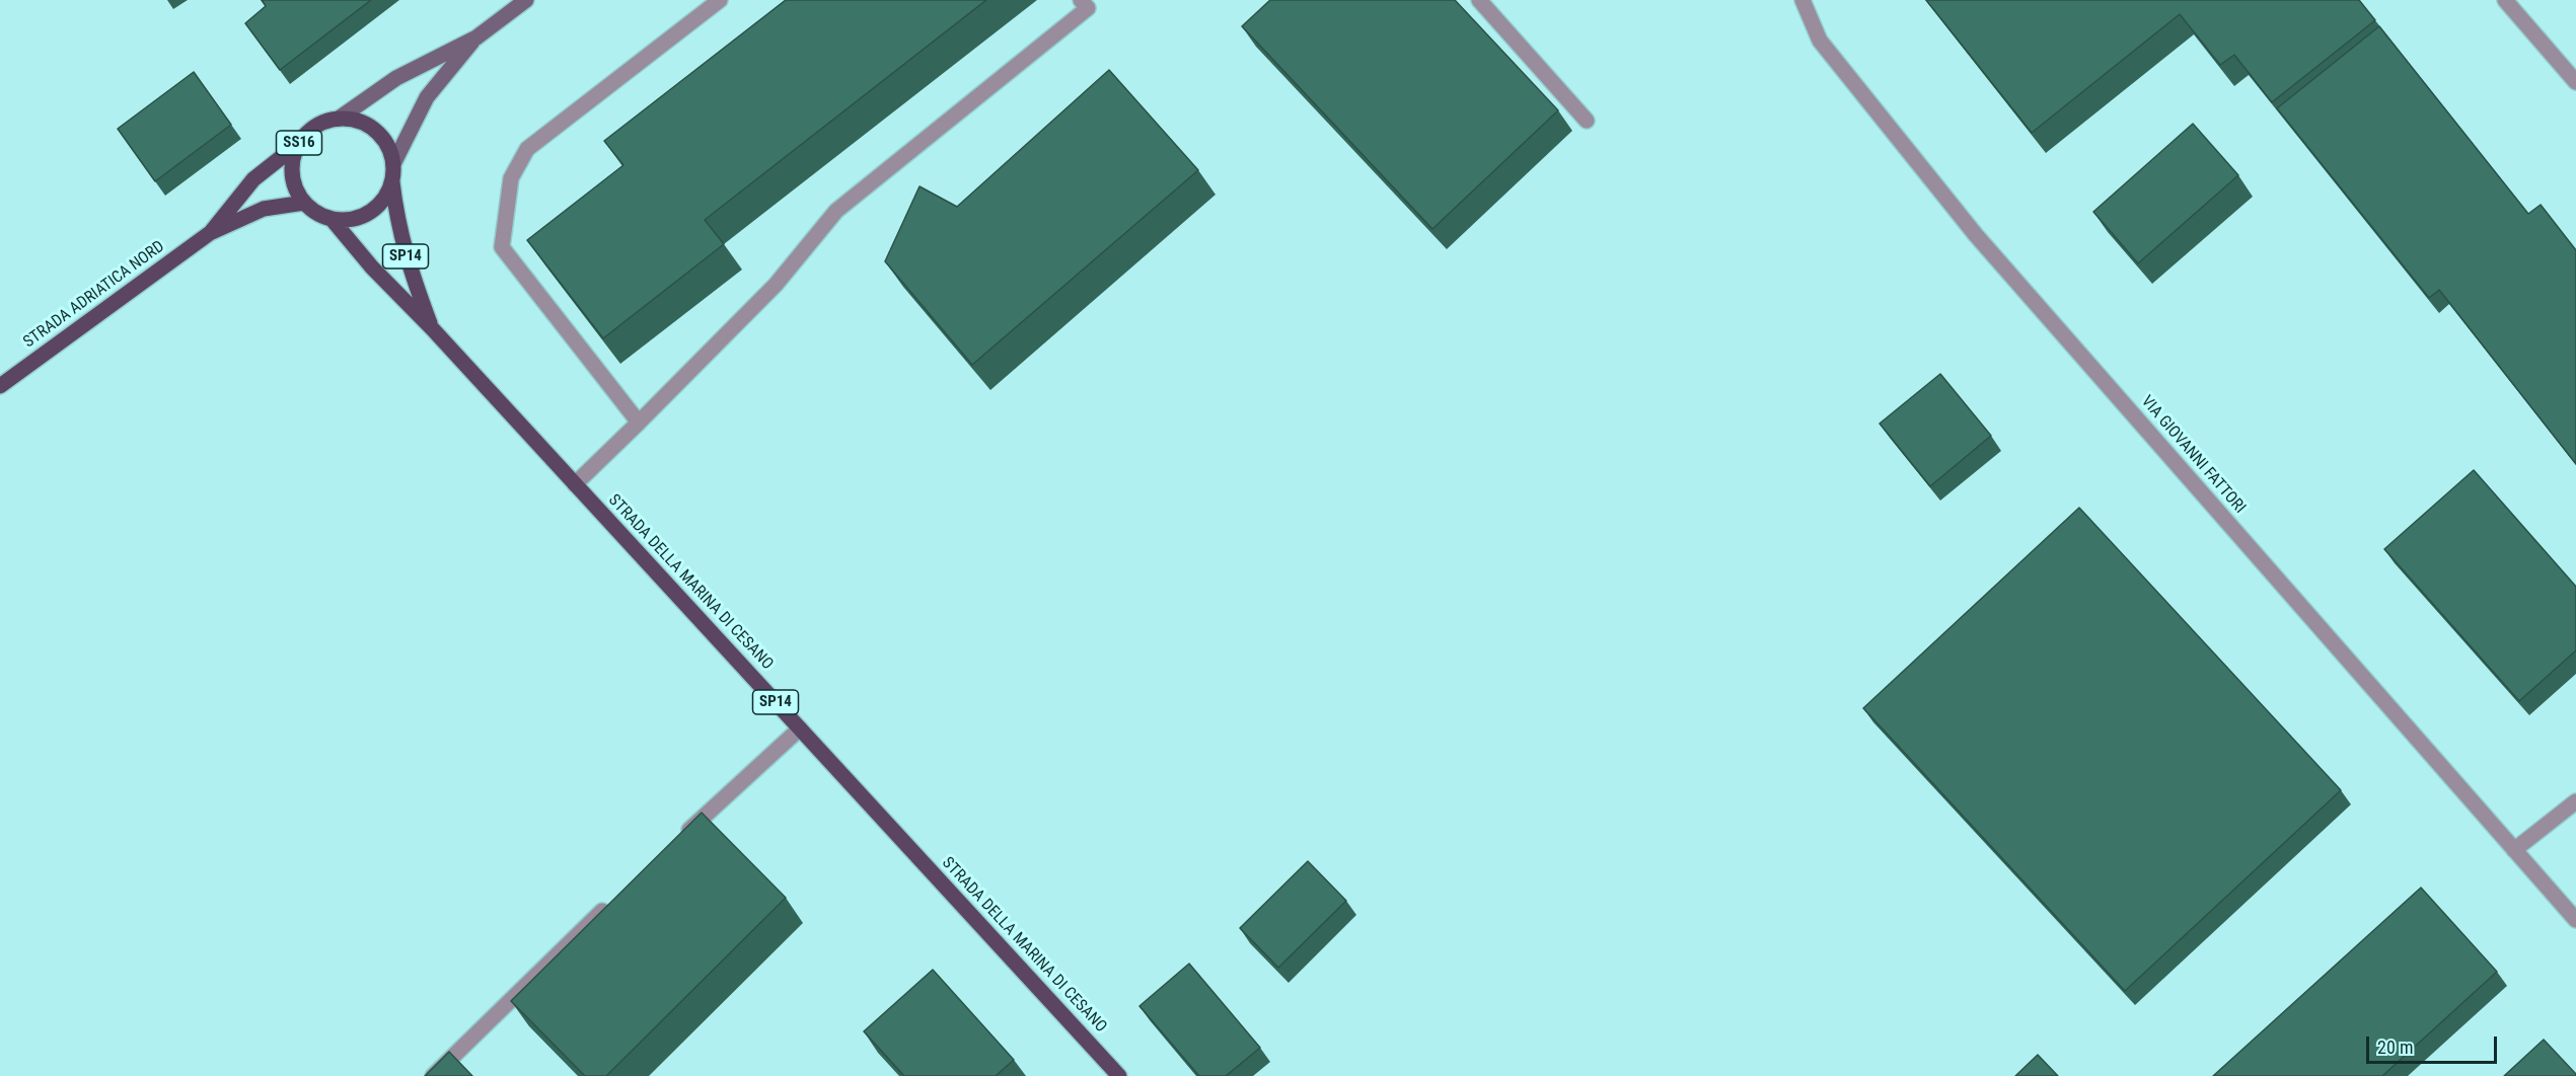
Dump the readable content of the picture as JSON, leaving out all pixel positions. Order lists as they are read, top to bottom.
{
  "streets": {
    "main road": [
      "SS16",
      "SP14",
      "STRADA ADRIATICA NORD",
      "STRADA DELLA MARINA DI CESANO"
    ],
    "street": ["VIA GIOVANNI FATTORI"]
  },
  "crossings": [
    ["SS16", "STRADA ADRIATICA NORD"],
    ["SS16", "STRADA DELLA MARINA DI CESANO"],
    ["STRADA ADRIATICA NORD", "STRADA DELLA MARINA DI CESANO"]
  ],
  "scale_bar": "20 m"
}
